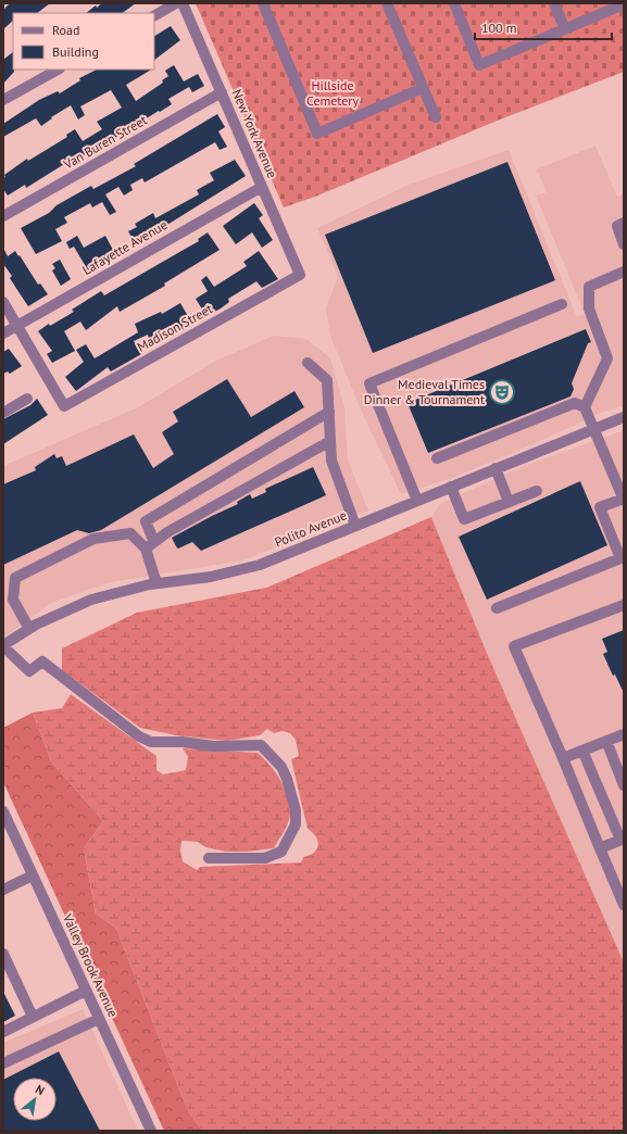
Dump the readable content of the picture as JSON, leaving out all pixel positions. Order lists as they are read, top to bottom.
{
  "streets": {
    "street": [
      "New York Avenue",
      "Van Buren Street",
      "Lafayette Avenue",
      "Madison Street",
      "Polito Avenue",
      "Valley Brook Avenue"
    ]
  },
  "crossings": [
    ["New York Avenue", "Van Buren Street"],
    ["New York Avenue", "Lafayette Avenue"],
    ["New York Avenue", "Madison Street"],
    ["Lafayette Avenue", "Madison Street"]
  ],
  "parks": ["Hillside Cemetery"],
  "places": {
    "theatre": ["Medieval Times Dinner & Tournament"]
  },
  "legend": ["Road", "Building"],
  "scale_bar": "100 m",
  "north": "top right"
}
